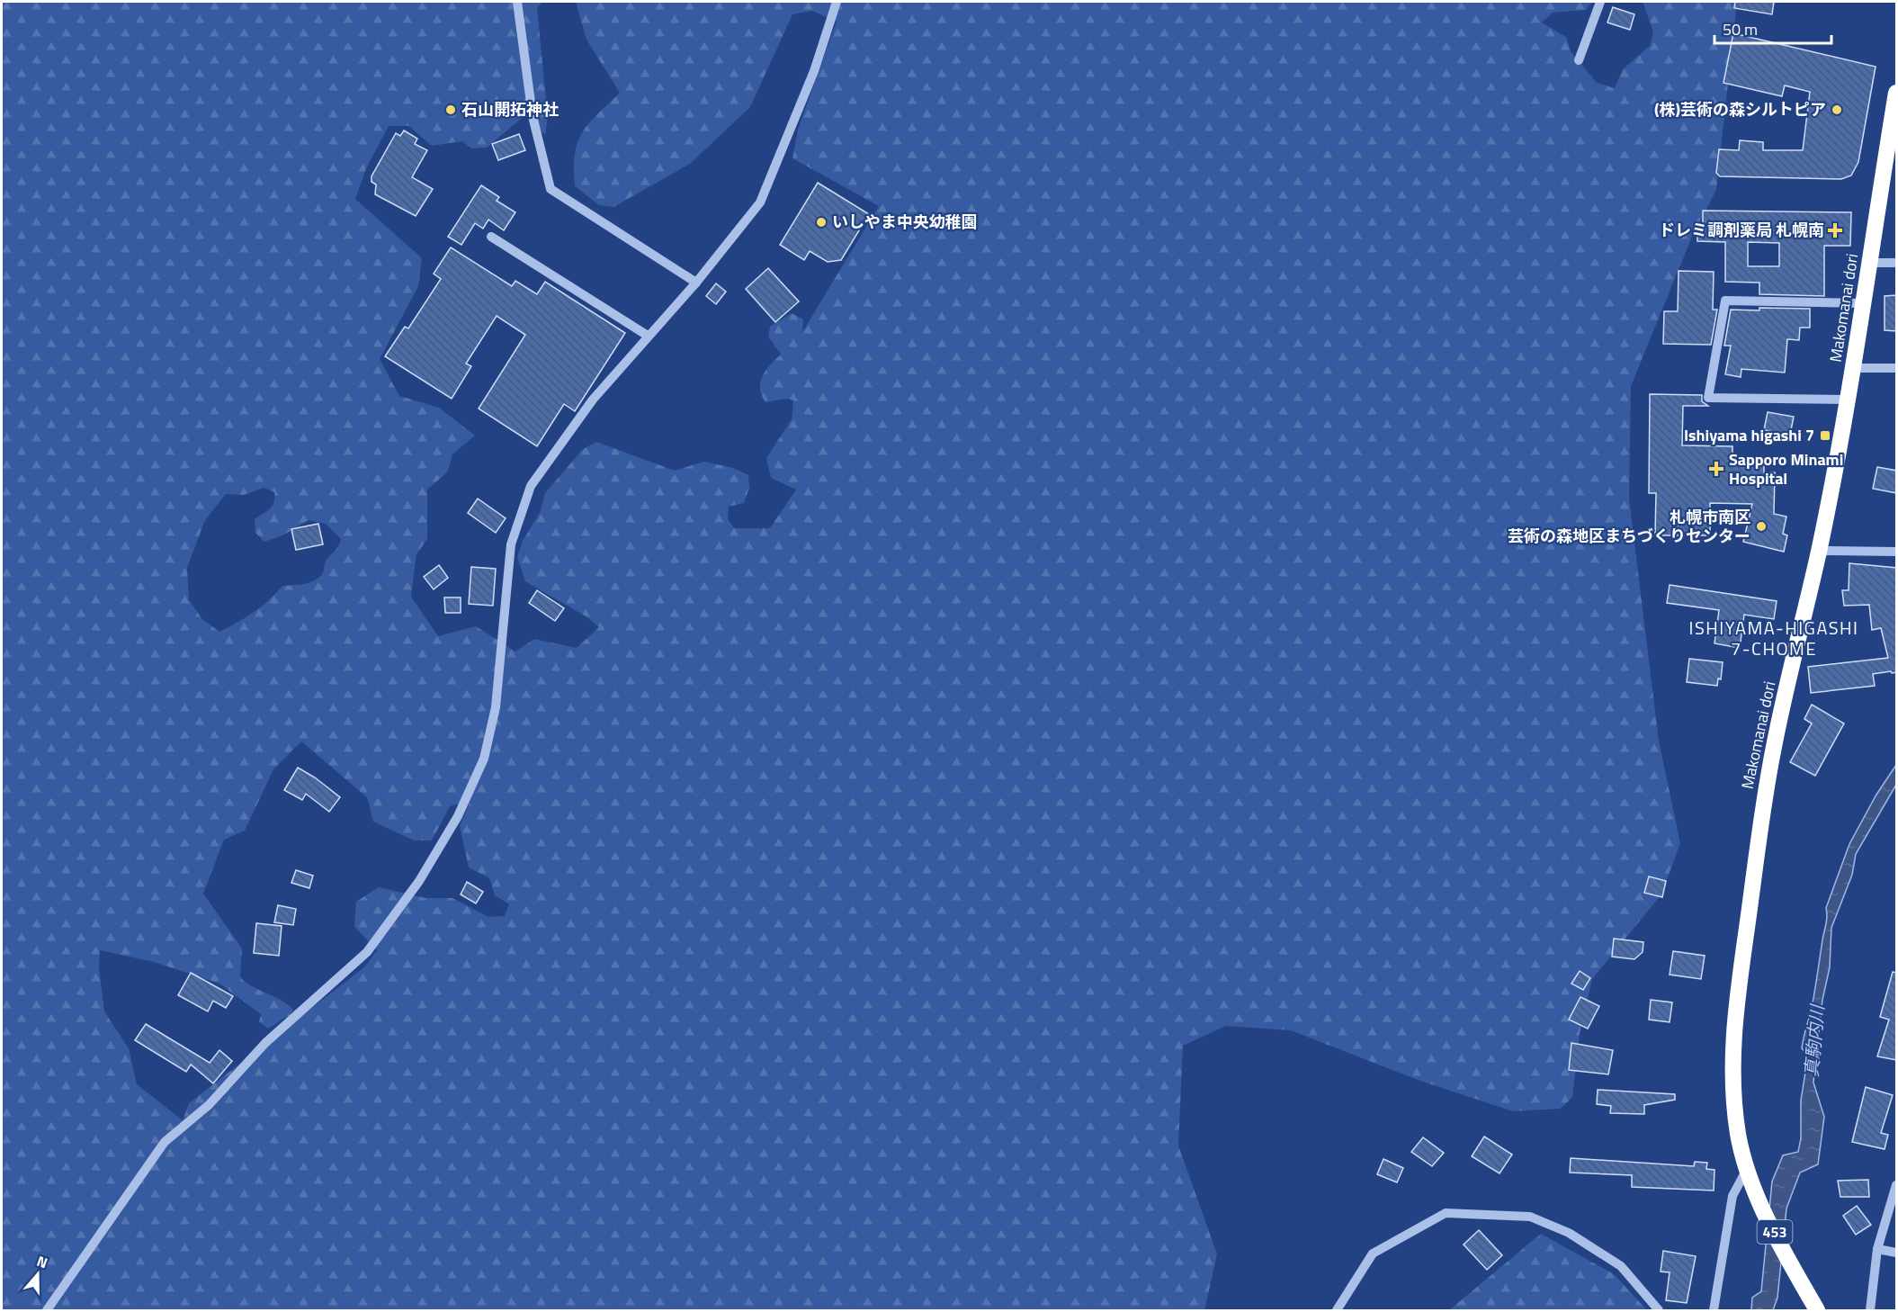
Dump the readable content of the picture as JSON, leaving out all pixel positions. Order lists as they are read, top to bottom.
{
  "streets": {
    "highway": ["Makomanai dori", "453"]
  },
  "districts": ["ISHIYAMA-HIGASHI 7-CHOME"],
  "water": ["真駒内川"],
  "places": {
    "other": [
      "石山開拓神社",
      "(株)芸術の森シルトピア",
      "いしやま中央幼稚園",
      "札幌市南区 芸術の森地区まちづくりセンター"
    ],
    "health": ["ドレミ調剤薬局 札幌南", "Sapporo Minami Hospital"],
    "transit": ["Ishiyama higashi 7"]
  },
  "scale_bar": "50 m",
  "north": "top"
}
